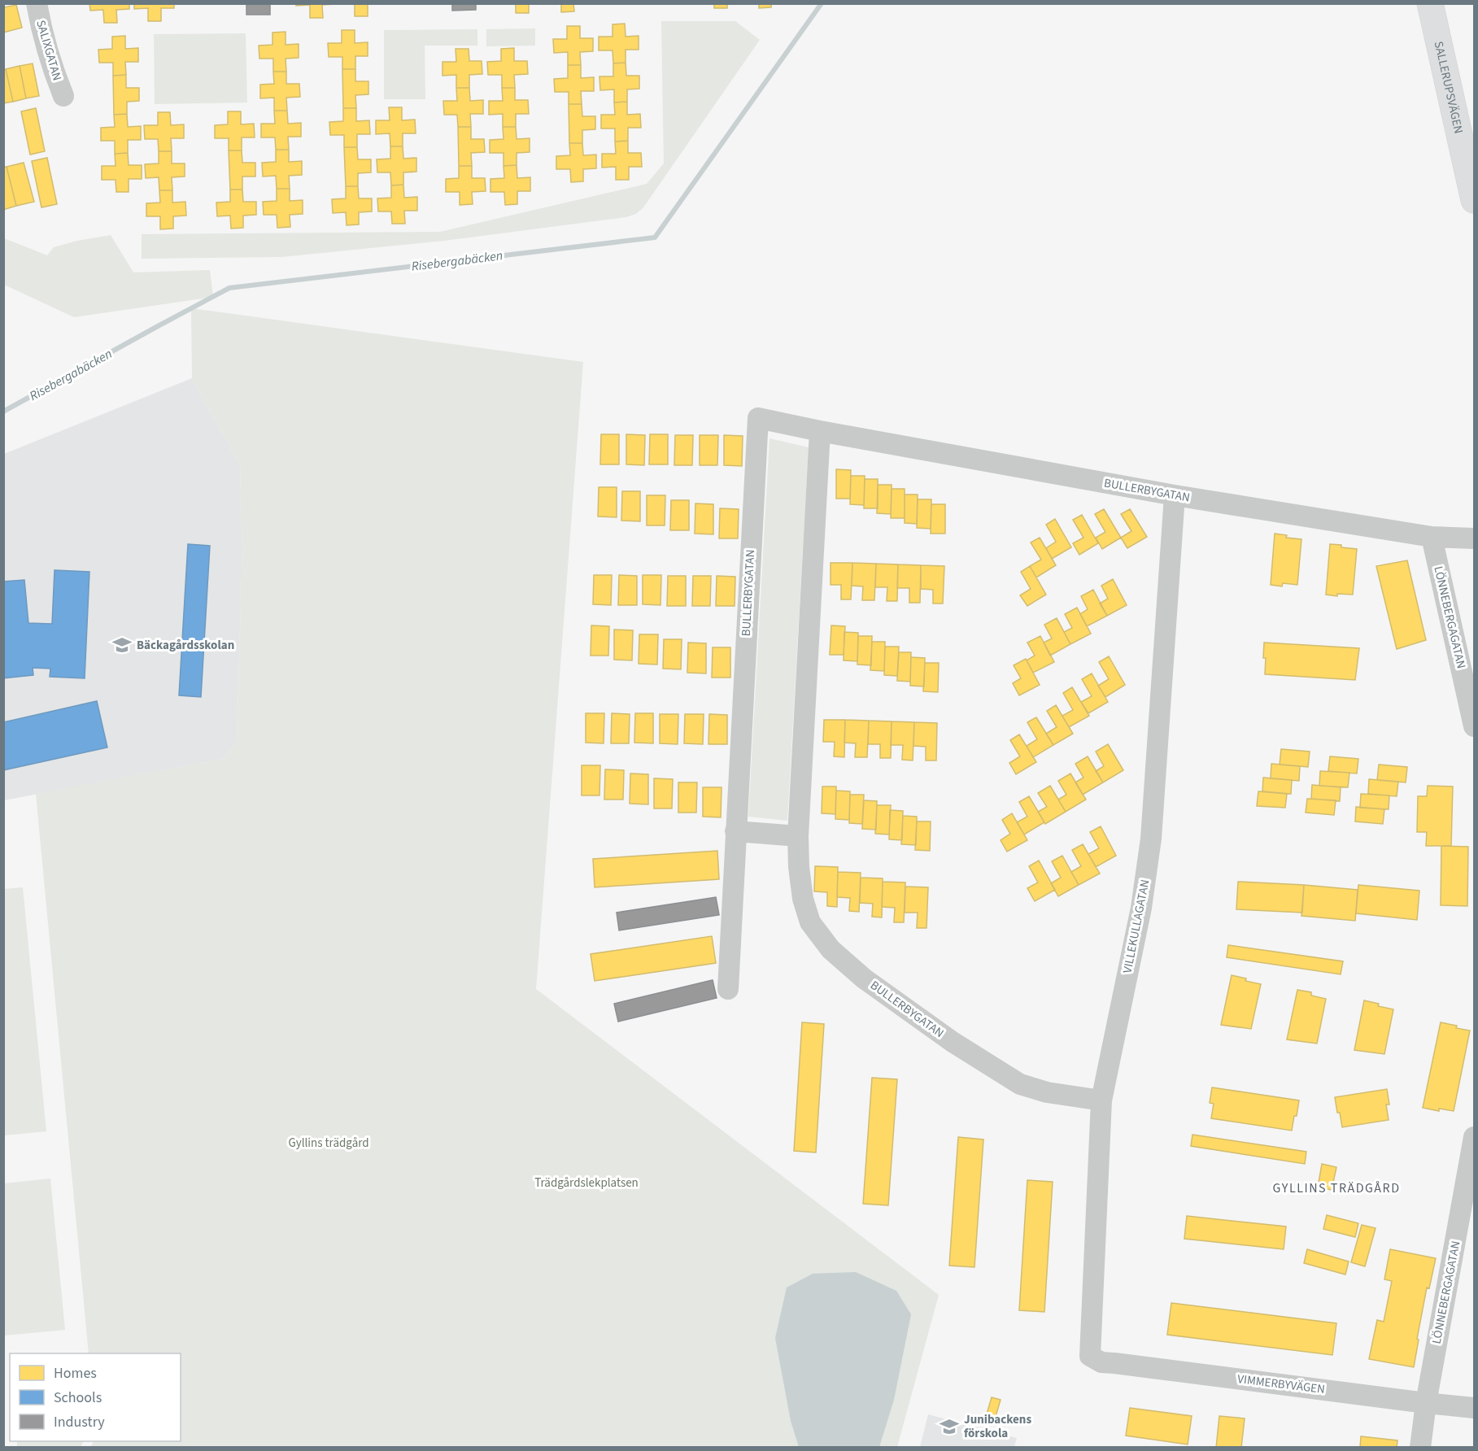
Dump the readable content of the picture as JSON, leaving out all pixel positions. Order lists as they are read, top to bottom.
{
  "streets": {
    "main road": ["SALLERUPSVÄGEN"],
    "street": [
      "SALIXGATAN",
      "BULLERBYGATAN",
      "LÖNNEBERGAGATAN",
      "VILLEKULLAGATAN",
      "VIMMERBYVÄGEN"
    ]
  },
  "crossings": [
    ["BULLERBYGATAN", "LÖNNEBERGAGATAN"],
    ["BULLERBYGATAN", "VILLEKULLAGATAN"],
    ["LÖNNEBERGAGATAN", "VIMMERBYVÄGEN"],
    ["VILLEKULLAGATAN", "VIMMERBYVÄGEN"]
  ],
  "districts": ["GYLLINS TRÄDGÅRD"],
  "water": ["Risebergabäcken"],
  "parks": ["Gyllins trädgård", "Trädgårdslekplatsen"],
  "places": {
    "school or university": ["Bäckagårdsskolan", "Junibackens förskola"]
  },
  "legend": ["Homes", "Schools", "Industry"]
}
